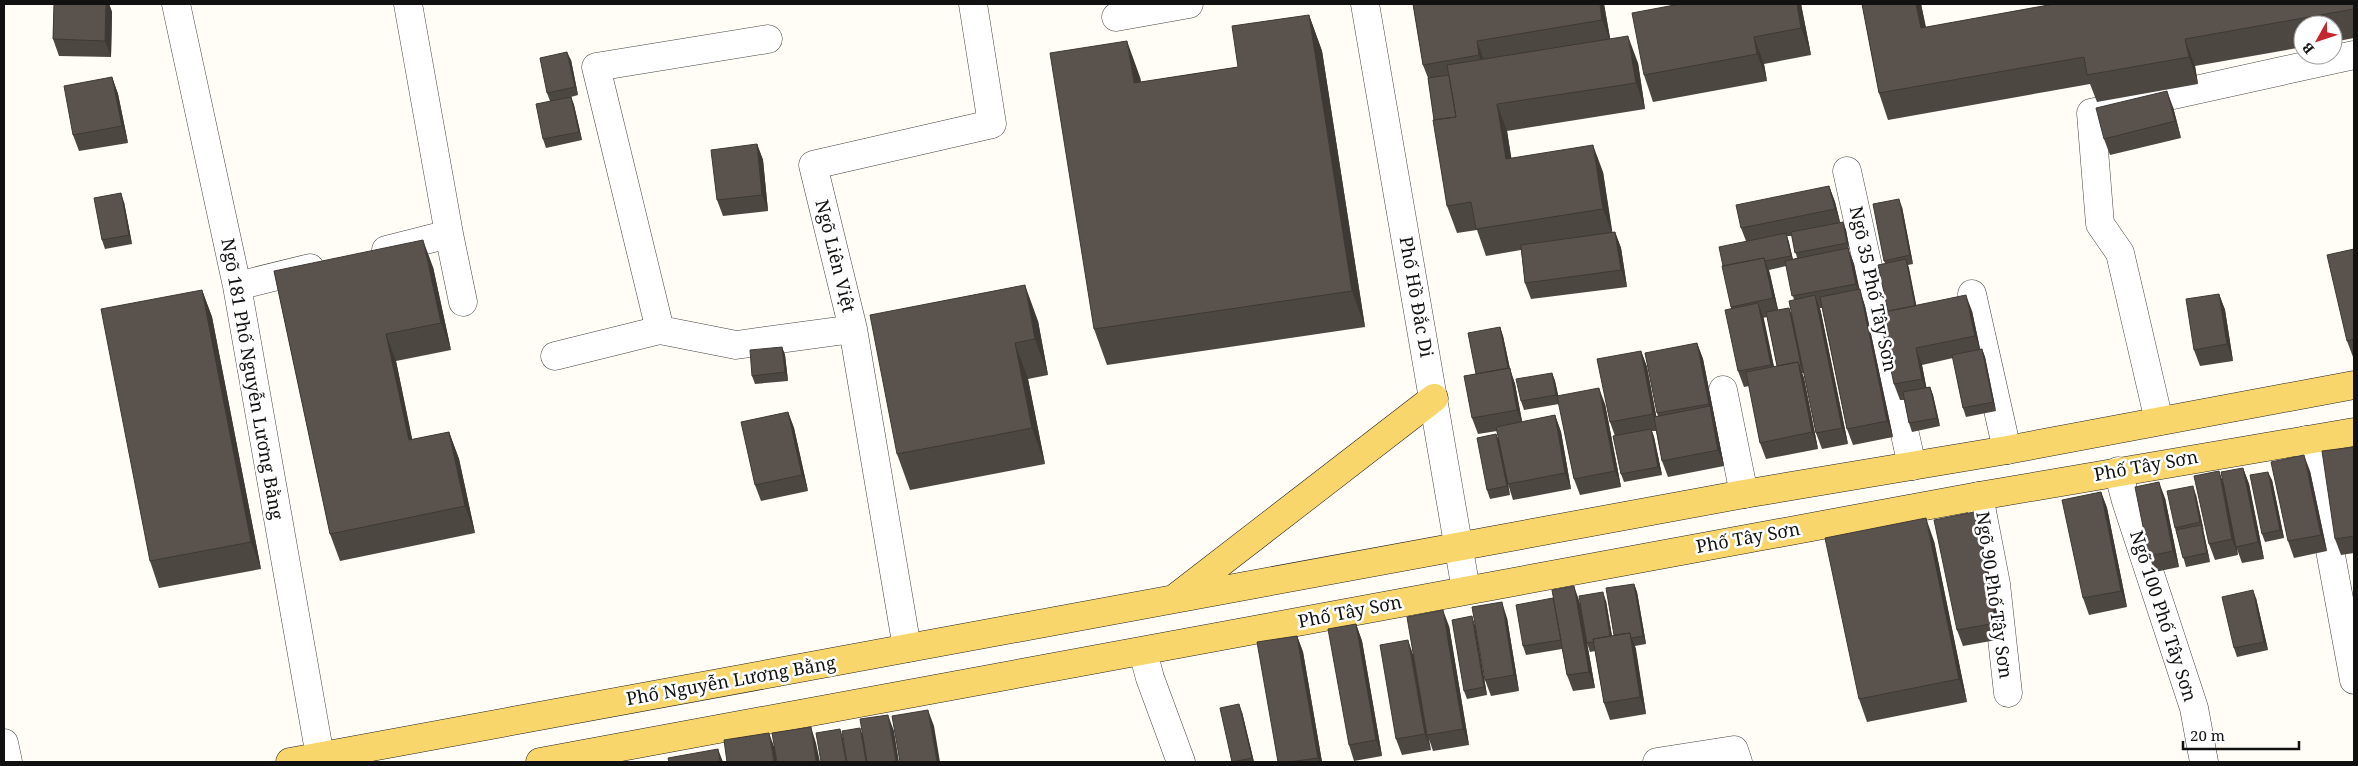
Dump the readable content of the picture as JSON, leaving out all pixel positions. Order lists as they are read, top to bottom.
{
  "streets": {
    "main road": ["Phố Tây Sơn", "Phố Nguyễn Lương Bằng"],
    "street": [
      "Ngõ Liên Việt",
      "Ngõ 35 Phố Tây Sơn",
      "Phố Hồ Đắc Di",
      "Ngõ 181 Phố Nguyễn Lương Bằng",
      "Ngõ 90 Phố Tây Sơn",
      "Ngõ 100 Phố Tây Sơn"
    ]
  },
  "crossings": [
    ["Ngõ Liên Việt", "Phố Nguyễn Lương Bằng"],
    ["Phố Hồ Đắc Di", "Phố Tây Sơn"],
    ["Ngõ 181 Phố Nguyễn Lương Bằng", "Phố Nguyễn Lương Bằng"],
    ["Phố Tây Sơn", "Ngõ 90 Phố Tây Sơn"],
    ["Phố Tây Sơn", "Ngõ 100 Phố Tây Sơn"]
  ],
  "scale_bar": "20 m",
  "north": "bottom left"
}
